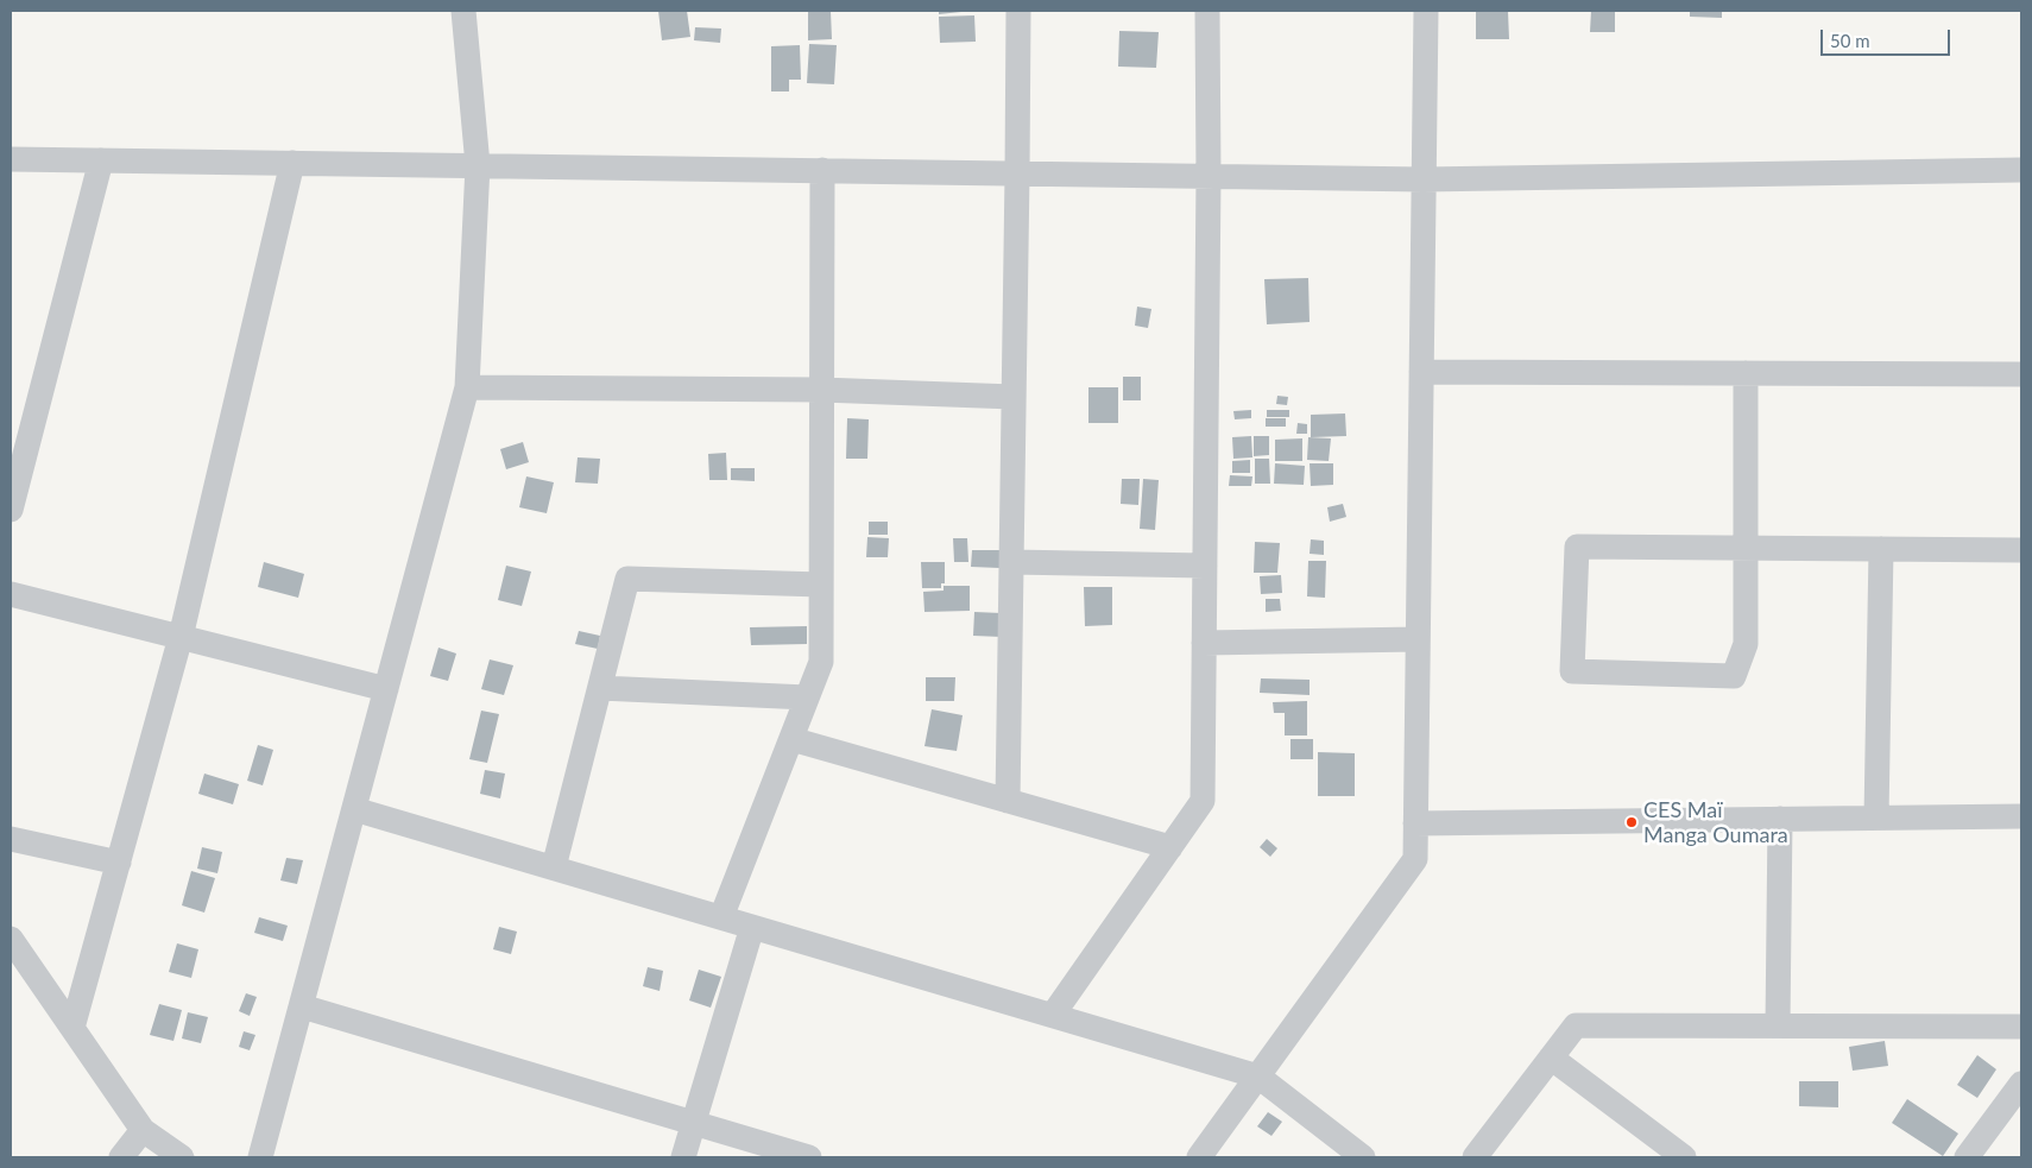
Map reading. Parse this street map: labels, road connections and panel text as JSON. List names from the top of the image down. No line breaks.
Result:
{"places":["CES Maï Manga Oumara"],"scale_bar":"50 m"}
